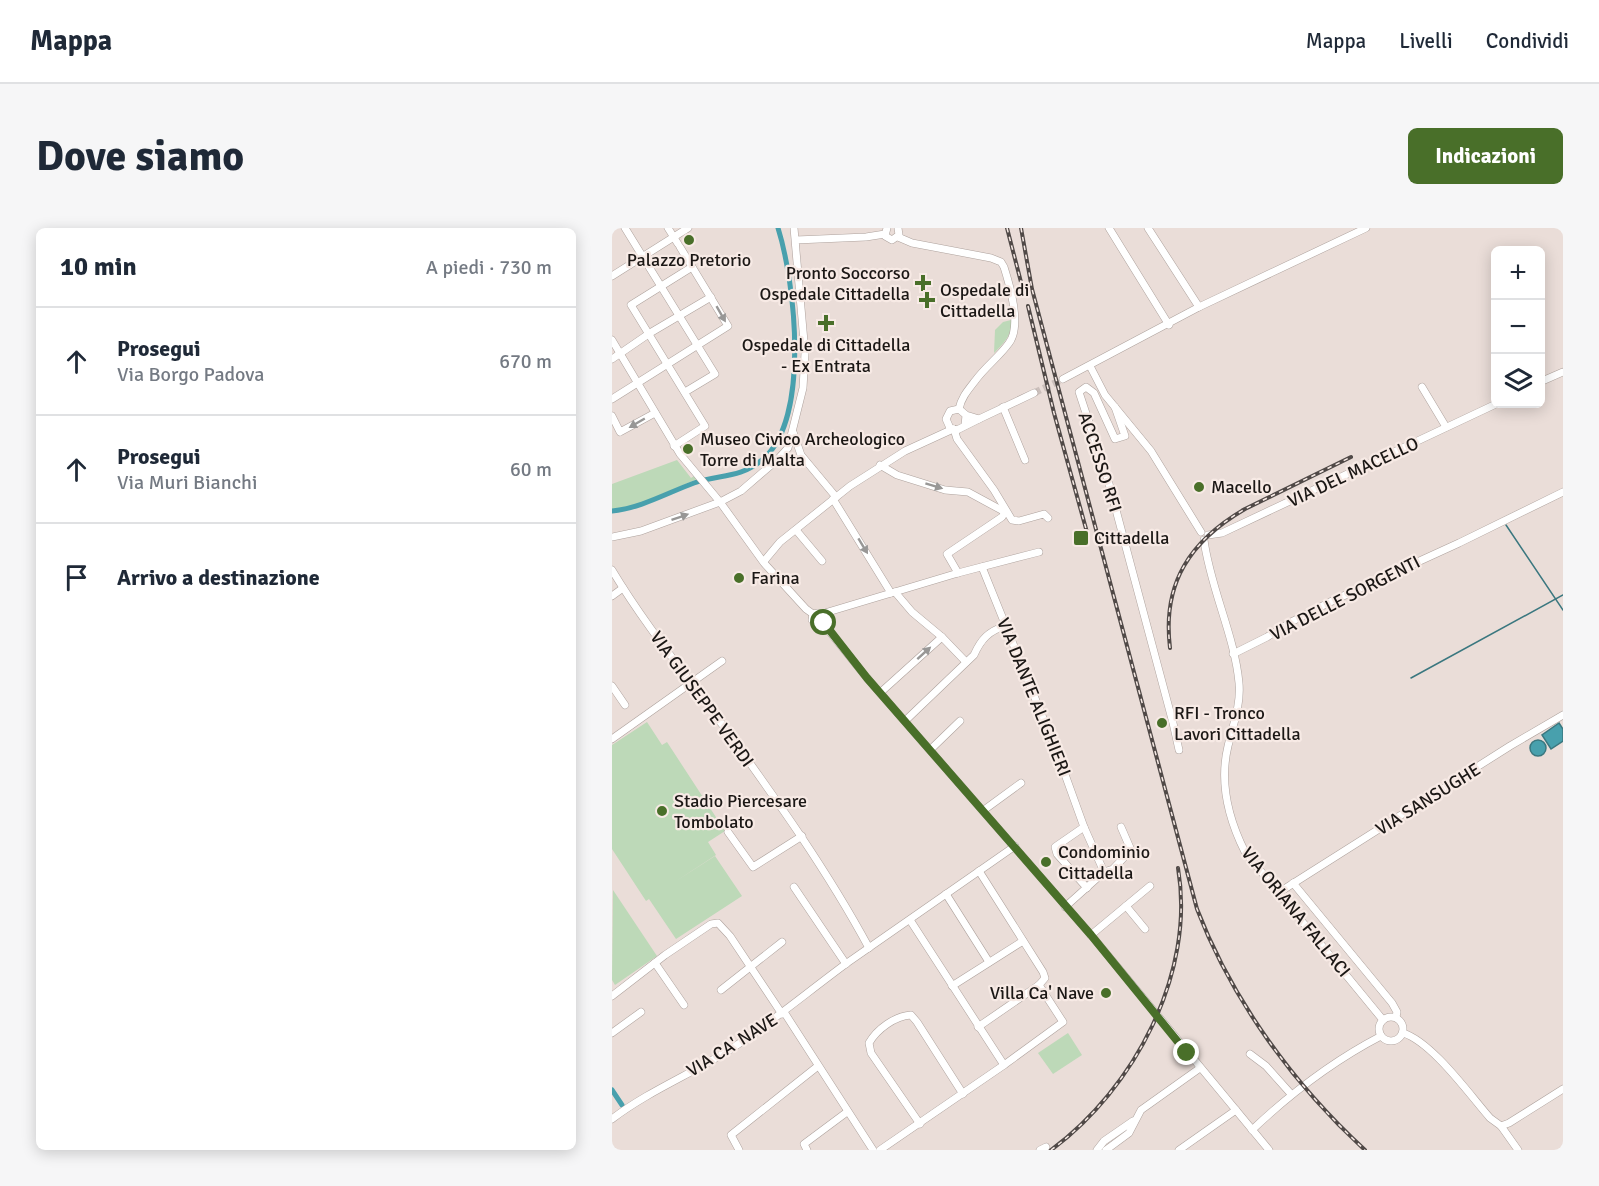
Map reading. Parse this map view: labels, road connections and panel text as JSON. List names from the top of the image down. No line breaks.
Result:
{"streets":{"street":["ACCESSO RFI","VIA DEL MACELLO","VIA DELLE SORGENTI","VIA DANTE ALIGHIERI","VIA GIUSEPPE VERDI","VIA SANSUGHE","VIA ORIANA FALLACI","VIA CA' NAVE"]},"crossings":[["VIA DELLE SORGENTI","VIA ORIANA FALLACI"],["VIA GIUSEPPE VERDI","VIA CA' NAVE"],["VIA SANSUGHE","VIA ORIANA FALLACI"]],"places":{"other":["Palazzo Pretorio","Museo Civico Archeologico Torre di Malta","Macello","Farina","RFI - Tronco Lavori Cittadella","Stadio Piercesare Tombolato","Condominio Cittadella","Villa Ca' Nave"],"health":["Pronto Soccorso Ospedale Cittadella","Ospedale di Cittadella","Ospedale di Cittadella - Ex Entrata"],"transit":["Cittadella"]},"page":{"header":"Mappa","nav":["Mappa","Livelli","Condividi"],"buttons":"Indicazioni","title":"Dove siamo","heading":["10 min","A piedi · 730 m"],"map_buttons":["+","−"],"list":[["Prosegui","Via Borgo Padova","670 m"],["Prosegui","Via Muri Bianchi","60 m"],"Arrivo a destinazione"]}}
